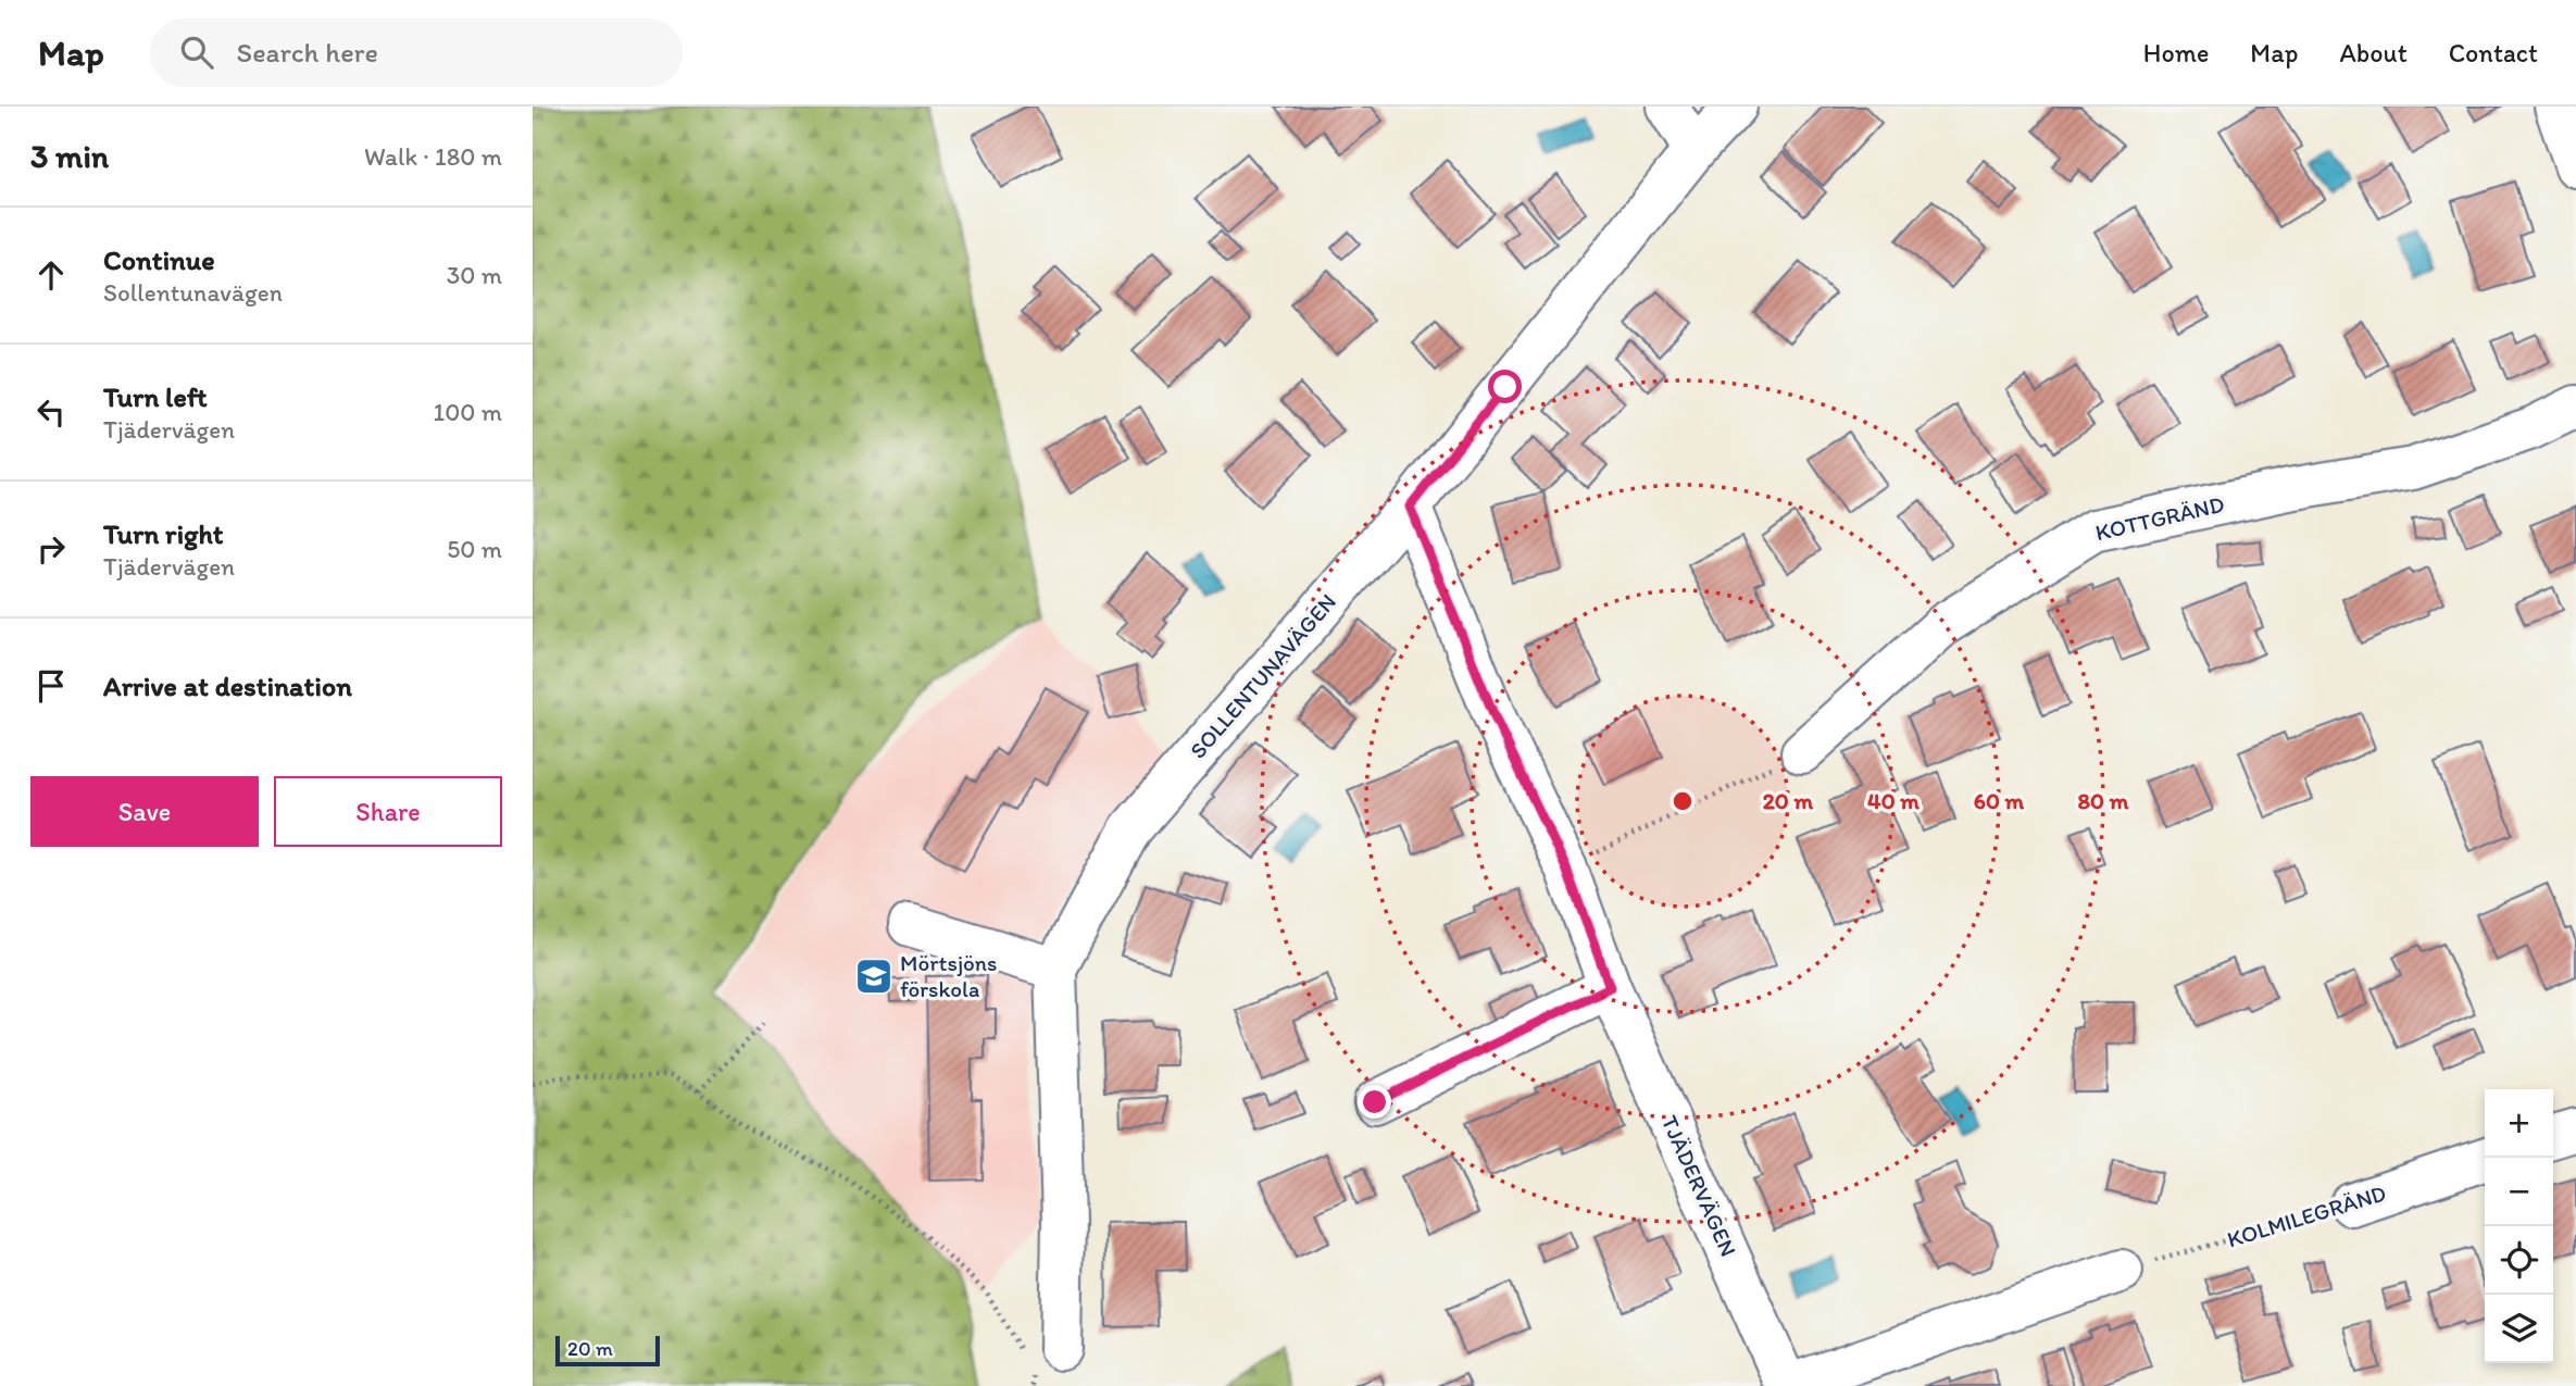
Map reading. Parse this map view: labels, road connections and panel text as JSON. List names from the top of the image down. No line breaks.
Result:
{"streets":{"street":["KOTTGRÄND","SOLLENTUNAVÄGEN","TJÄDERVÄGEN","KOLMILEGRÄND"]},"crossings":[["SOLLENTUNAVÄGEN","TJÄDERVÄGEN"],["TJÄDERVÄGEN","KOLMILEGRÄND"]],"places":{"school or university":["Mörtsjöns förskola"]},"scale_bar":"20 m","page":{"header":"Map","search":"Search here","nav":["Home","Map","About","Contact"],"heading":["3 min","Walk · 180 m"],"list":[["Continue","Sollentunavägen","30 m"],["Turn left","Tjädervägen","100 m"],["Turn right","Tjädervägen","50 m"],"Arrive at destination"],"buttons":["Save","Share"],"map_buttons":["+","−"],"scale":"20 m"},"rings":["20 m","40 m","60 m","80 m"]}
